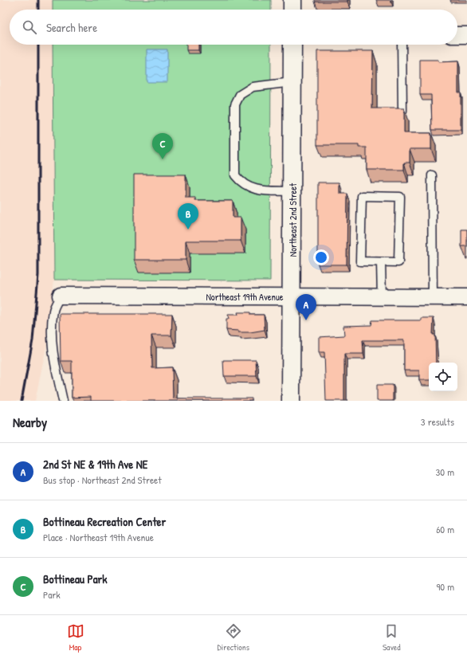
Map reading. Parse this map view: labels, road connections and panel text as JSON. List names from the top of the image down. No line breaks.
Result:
{"streets":{"street":["Northeast 2nd Street","Northeast 19th Avenue"]},"crossings":[["Northeast 2nd Street","Northeast 19th Avenue"]],"page":{"search":"Search here","pins":["C","B","A"],"heading":["Nearby","3 results"],"list":[{"mark":"A","name":"2nd St NE & 19th Ave NE","note":"Bus stop · Northeast 2nd Street","value":"30 m"},{"mark":"B","name":"Bottineau Recreation Center","note":"Place · Northeast 19th Avenue","value":"60 m"},{"mark":"C","name":"Bottineau Park","note":"Park","value":"90 m"}],"nav":["Map","Directions","Saved"]}}
